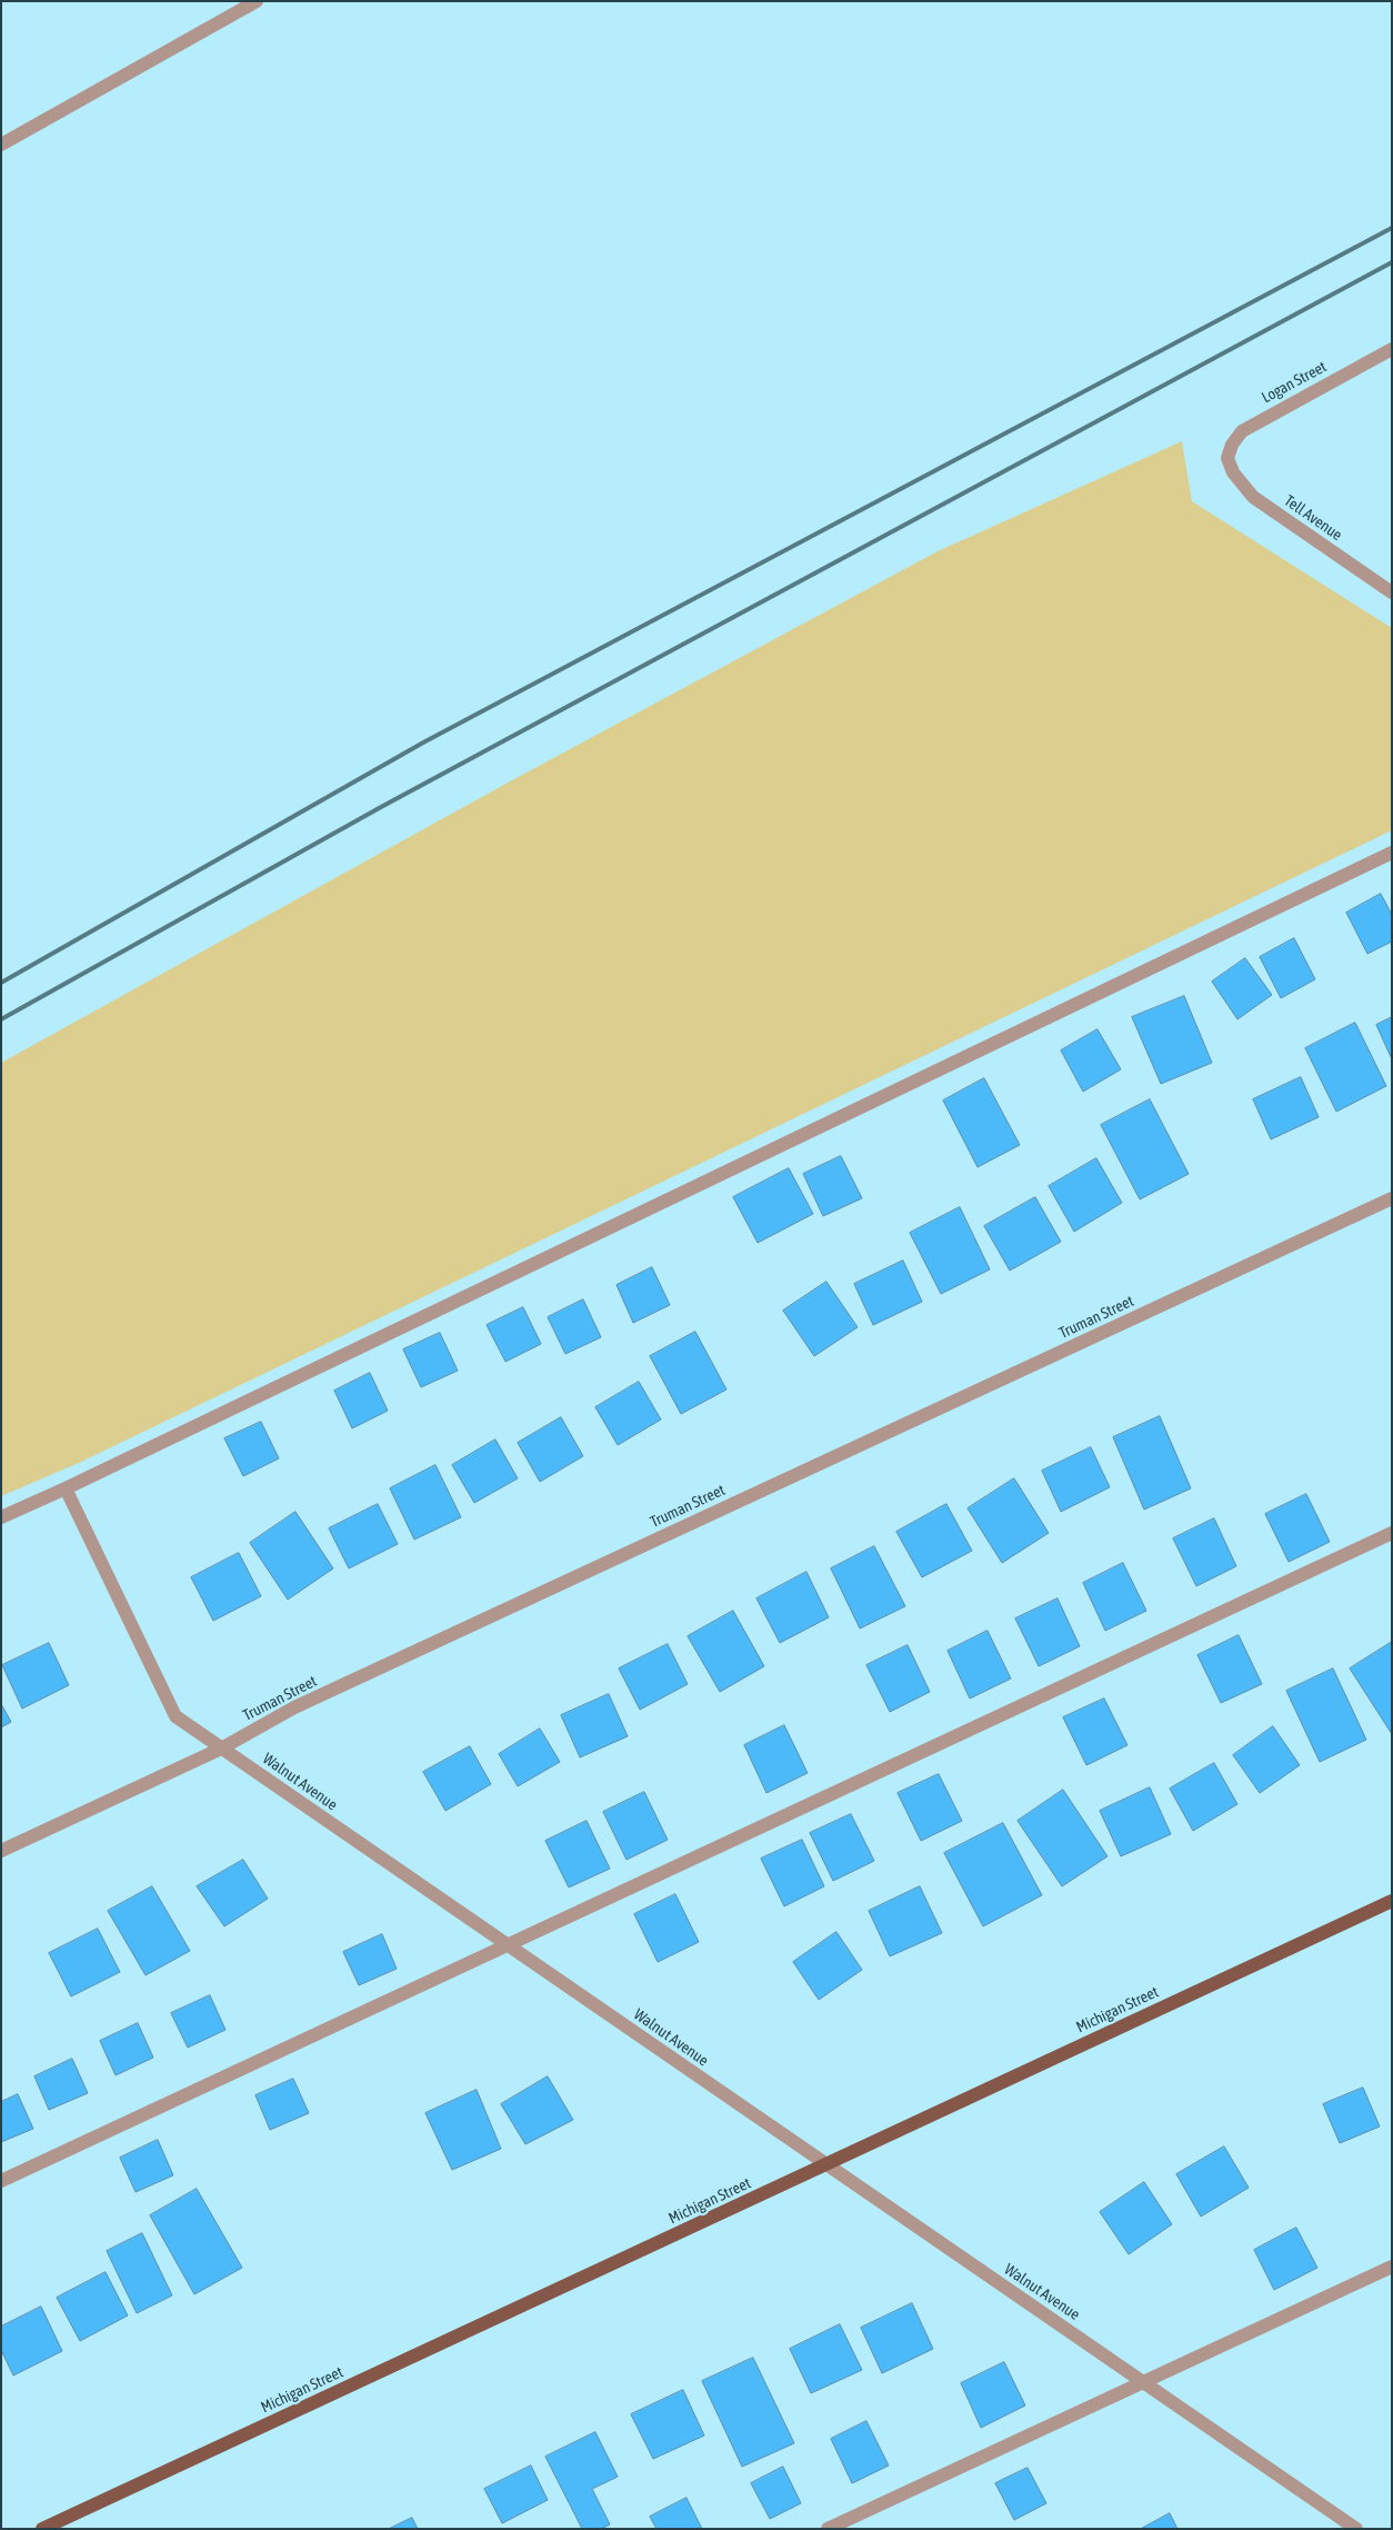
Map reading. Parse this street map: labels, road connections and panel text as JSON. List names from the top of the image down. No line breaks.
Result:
{"streets":{"main road":["Michigan Street"],"street":["Logan Street","Tell Avenue","Truman Street","Walnut Avenue"]},"crossings":[["Logan Street","Tell Avenue"],["Truman Street","Walnut Avenue"],["Walnut Avenue","Michigan Street"]]}
